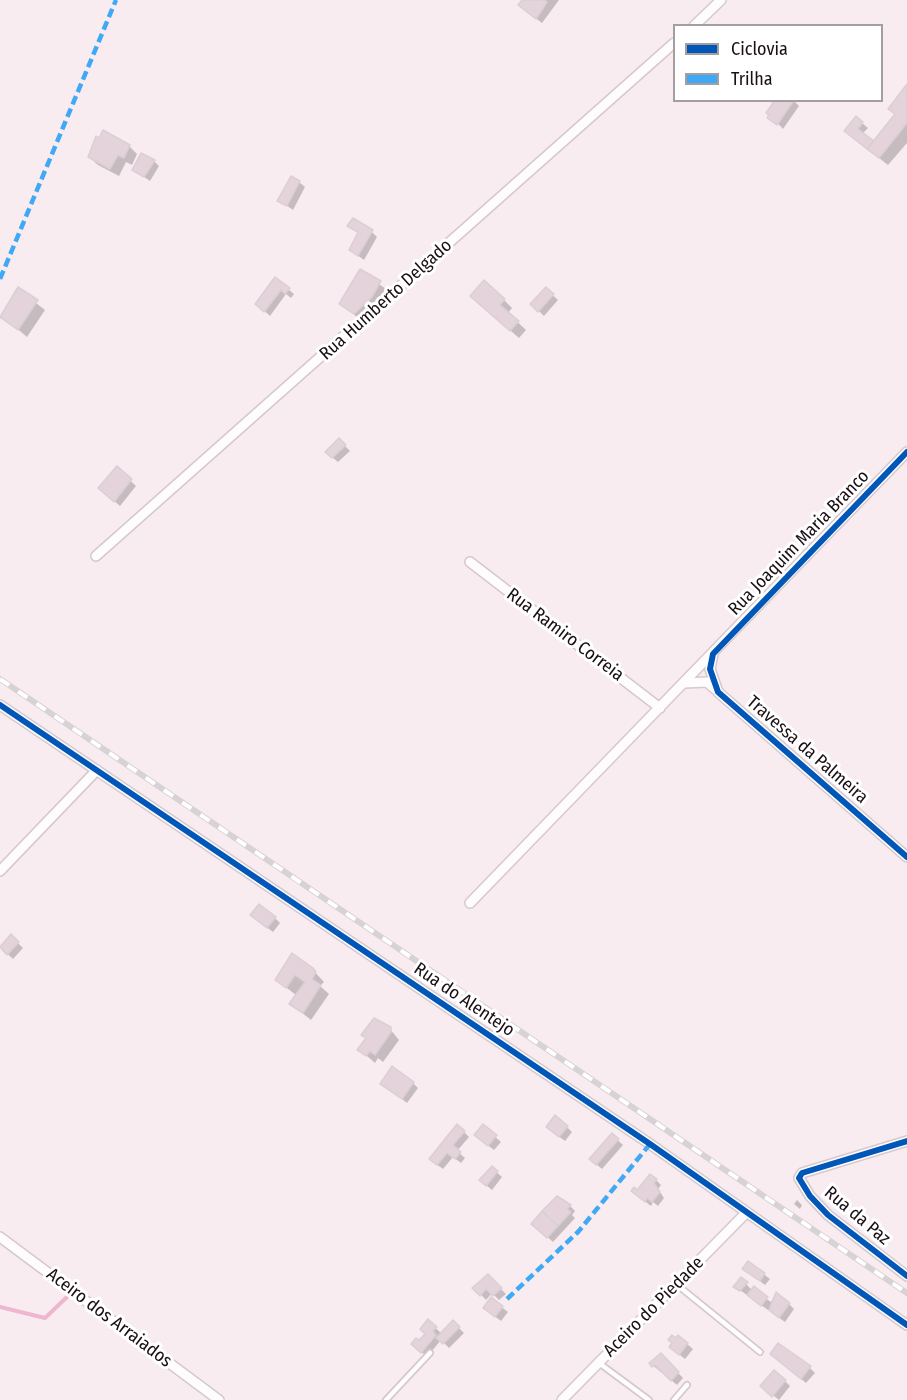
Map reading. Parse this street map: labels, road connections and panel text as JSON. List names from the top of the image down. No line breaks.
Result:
{"streets":{"street":["Rua Humberto Delgado","Rua Joaquim Maria Branco","Rua Ramiro Correia","Travessa da Palmeira","Rua do Alentejo","Rua da Paz","Aceiro do Piedade","Aceiro dos Arraiados"]},"crossings":[["Rua Joaquim Maria Branco","Rua Ramiro Correia"],["Rua Joaquim Maria Branco","Travessa da Palmeira"],["Rua do Alentejo","Aceiro do Piedade"]],"legend":["Ciclovia","Trilha"]}
